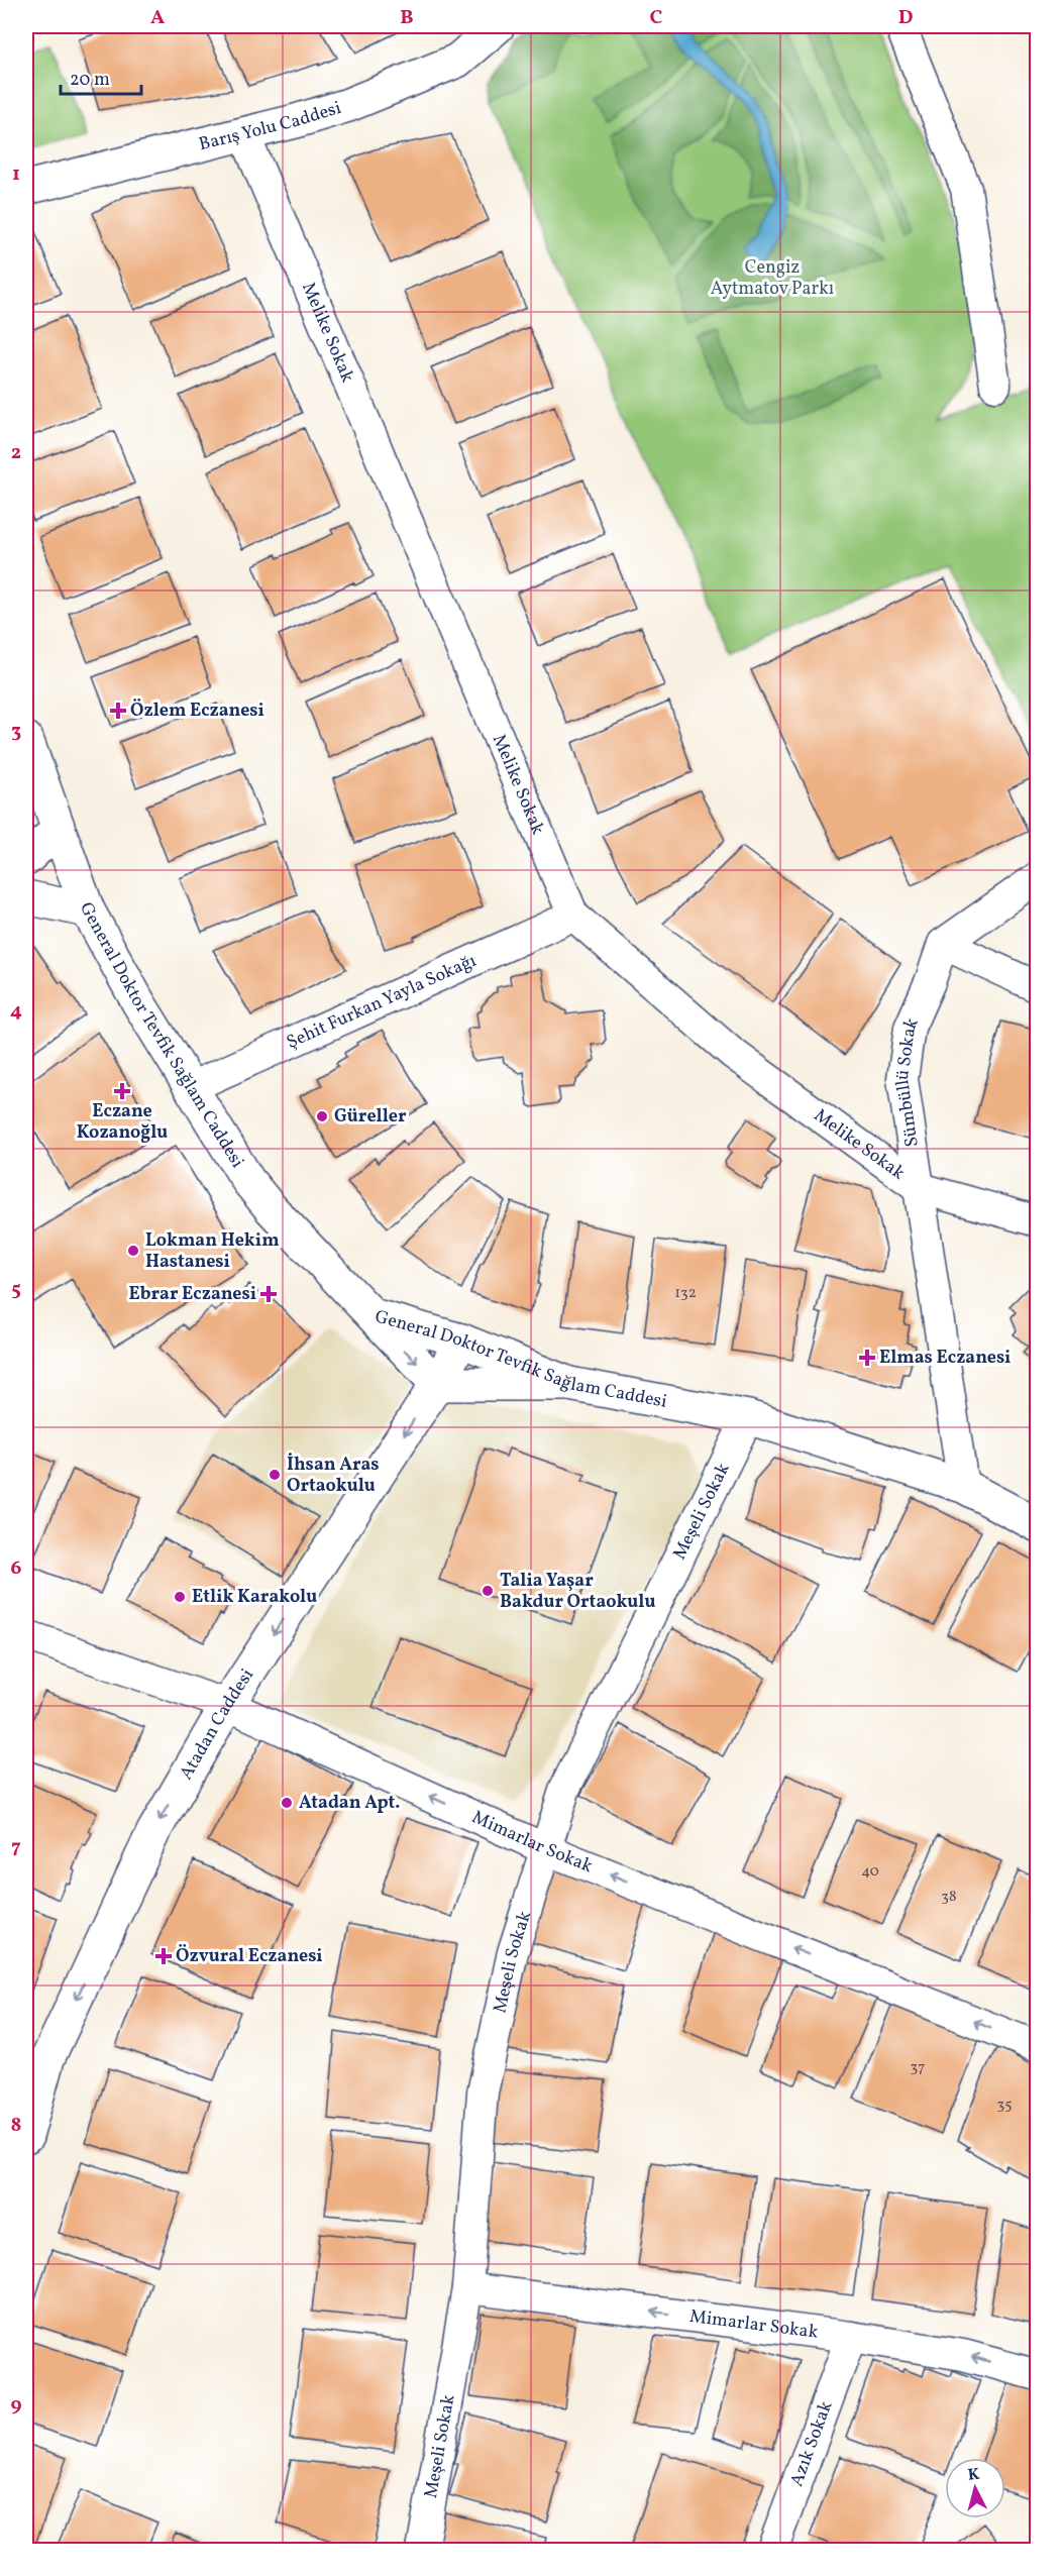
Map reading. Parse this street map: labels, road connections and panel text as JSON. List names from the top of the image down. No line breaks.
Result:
{"streets":{"main road":["Barış Yolu Caddesi","General Doktor Tevfik Sağlam Caddesi","Atadan Caddesi"],"street":["Melike Sokak","Şehit Furkan Yayla Sokağı","Sümbüllü Sokak","Meşeli Sokak","Mimarlar Sokak","Azık Sokak"]},"crossings":[["Barış Yolu Caddesi","Melike Sokak"],["Melike Sokak","Şehit Furkan Yayla Sokağı"],["Melike Sokak","Sümbüllü Sokak"],["Şehit Furkan Yayla Sokağı","General Doktor Tevfik Sağlam Caddesi"],["General Doktor Tevfik Sağlam Caddesi","Sümbüllü Sokak"],["General Doktor Tevfik Sağlam Caddesi","Meşeli Sokak"],["General Doktor Tevfik Sağlam Caddesi","Atadan Caddesi"],["Meşeli Sokak","Mimarlar Sokak"],["Atadan Caddesi","Mimarlar Sokak"],["Mimarlar Sokak","Azık Sokak"]],"one_way":["Atadan Caddesi","Mimarlar Sokak"],"parks":["Cengiz Aytmatov Parkı"],"places":{"health":["Özlem Eczanesi","Eczane Kozanoğlu","Ebrar Eczanesi","Elmas Eczanesi","Özvural Eczanesi"],"other":["Güreller","Lokman Hekim Hastanesi","İhsan Aras Ortaokulu","Talia Yaşar Bakdur Ortaokulu","Etlik Karakolu","Atadan Apt."]},"house_numbers":["132","40","38","37","35"],"scale_bar":"20 m","north":"top","grid":{"columns":["A","B","C","D"],"rows":["1","2","3","4","5","6","7","8","9"]}}
